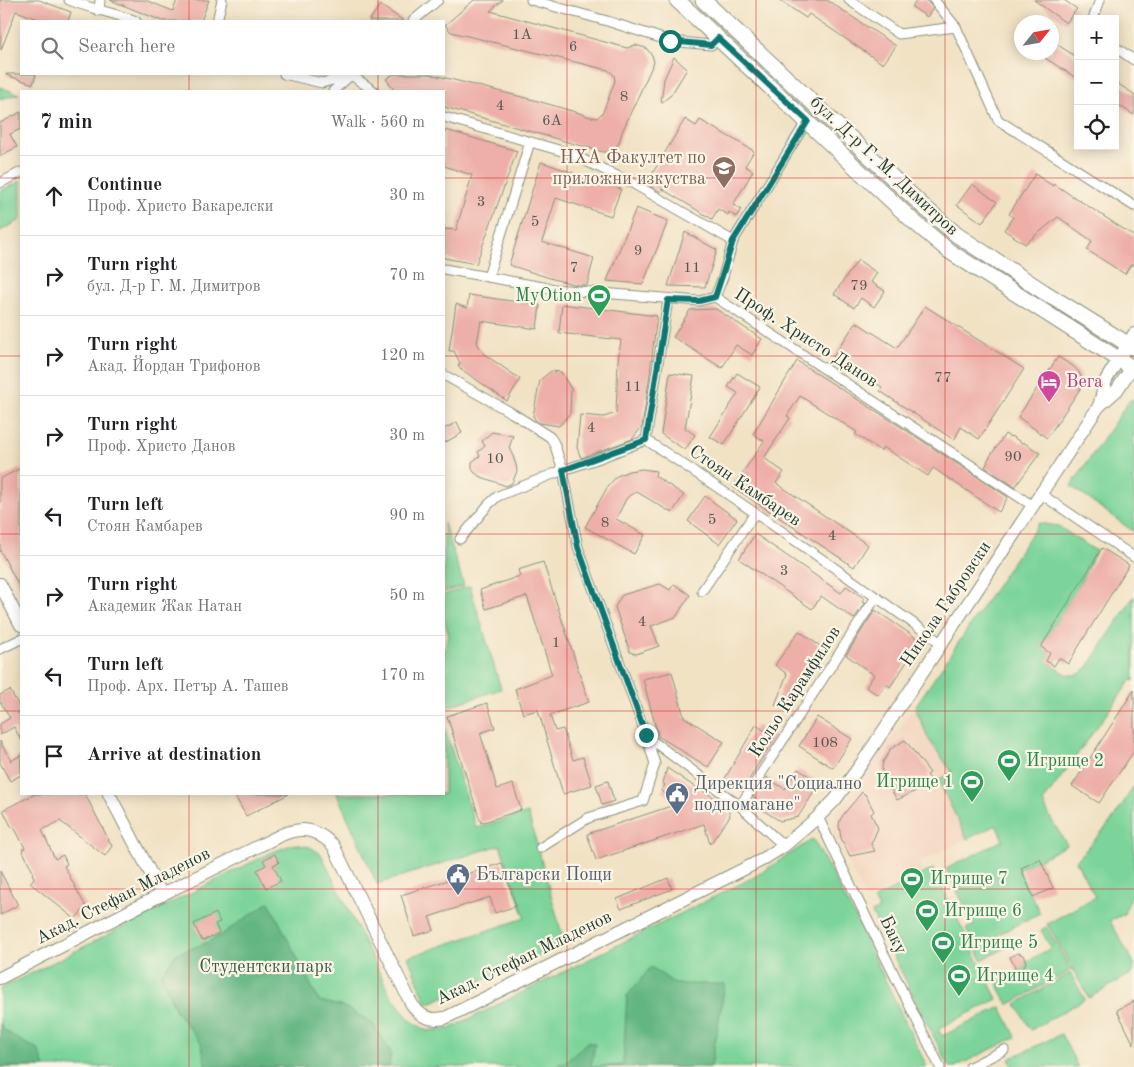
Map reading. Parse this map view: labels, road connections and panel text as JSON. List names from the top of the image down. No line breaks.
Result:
{"streets":{"main road":["бул. Д-р Г. М. Димитров"],"street":["Проф. Христо Данов","Стоян Камбарев","Никола Габровски","Кольо Карамфилов","Акад. Стефан Младенов","Баку"]},"crossings":[["бул. Д-р Г. М. Димитров","Никола Габровски"],["Проф. Христо Данов","Никола Габровски"],["Стоян Камбарев","Никола Габровски"],["Стоян Камбарев","Кольо Карамфилов"],["Никола Габровски","Акад. Стефан Младенов"],["Никола Габровски","Баку"],["Акад. Стефан Младенов","Баку"]],"parks":["Студентски парк"],"places":{"school or university":["НХА Факултет по приложни изкуства"],"sports":["MyOtion","Игрище 2","Игрище 1","Игрище 7","Игрище 6","Игрище 5","Игрище 4"],"hotel":["Вега"],"public building":["Дирекция \"Социално подпомагане\"","Български Пощи"]},"house_numbers":["1А","6","8","4","6А","3","5","9","7","11","79","77","11","4","90","10","5","8","4","3","4","1","108"],"north":"top right","page":{"map_buttons":["+","−"],"search":"Search here","heading":["7 min","Walk · 560 m"],"list":[["Continue","Проф. Христо Вакарелски","30 m"],["Turn right","бул. Д-р Г. М. Димитров","70 m"],["Turn right","Акад. Йордан Трифонов","120 m"],["Turn right","Проф. Христо Данов","30 m"],["Turn left","Стоян Камбарев","90 m"],["Turn right","Академик Жак Натан","50 m"],["Turn left","Проф. Арх. Петър А. Ташев","170 m"],"Arrive at destination"]}}
